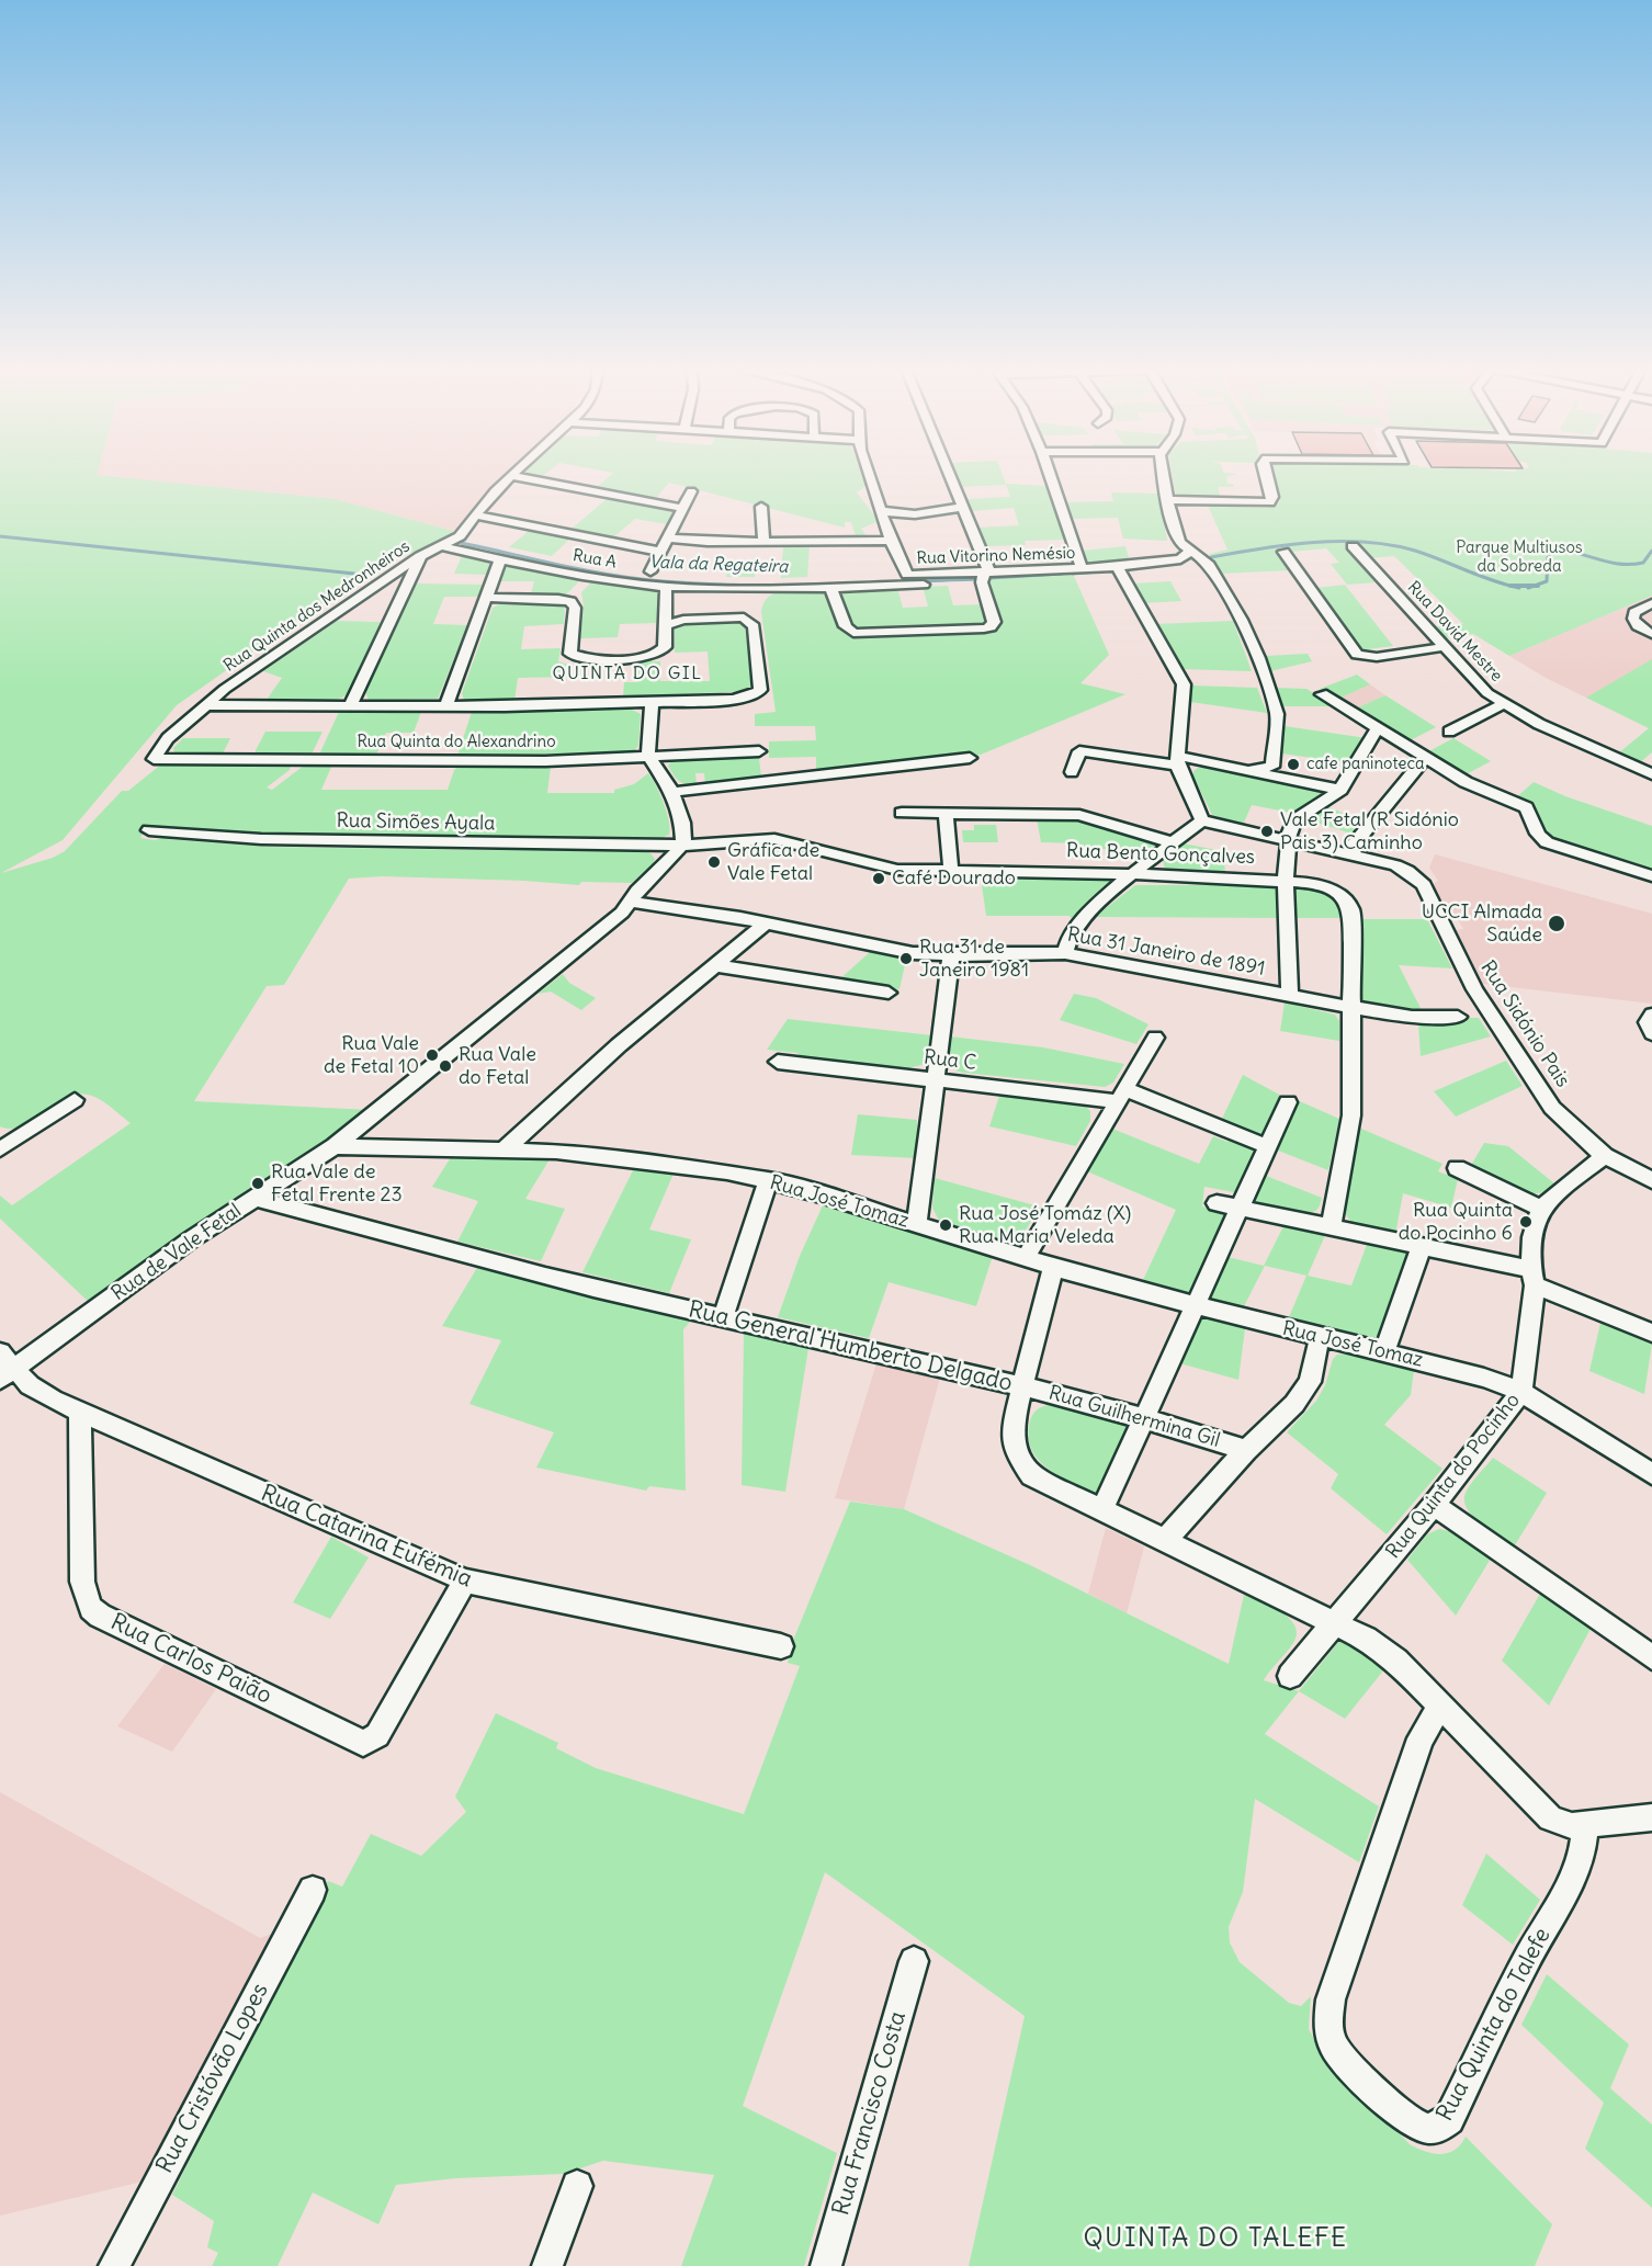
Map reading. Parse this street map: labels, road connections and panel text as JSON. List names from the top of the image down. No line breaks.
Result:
{"streets":{"street":["Rua Vitorino Nemésio","Rua A","Rua Quinta dos Medronheiros","Rua David Mestre","Rua Quinta do Alexandrino","Rua Simões Ayala","Rua Bento Gonçalves","Rua 31 Janeiro de 1891","Rua Sidónio Pais","Rua C","Rua José Tomaz","Rua de Vale Fetal","Rua General Humberto Delgado","Rua Guilhermina Gil","Rua Quinta do Pocinho","Rua Catarina Eufémia","Rua Carlos Paião","Rua Quinta do Talefe","Rua Cristóvão Lopes","Rua Francisco Costa"]},"crossings":[["Rua Vitorino Nemésio","Rua A"],["Rua A","Rua Quinta dos Medronheiros"],["Rua Quinta dos Medronheiros","Rua Quinta do Alexandrino"],["Rua Simões Ayala","Rua Bento Gonçalves"],["Rua Simões Ayala","Rua de Vale Fetal"],["Rua Bento Gonçalves","Rua 31 Janeiro de 1891"],["Rua Bento Gonçalves","Rua de Vale Fetal"],["Rua 31 Janeiro de 1891","Rua de Vale Fetal"],["Rua José Tomaz","Rua de Vale Fetal"],["Rua José Tomaz","Rua Quinta do Pocinho"],["Rua de Vale Fetal","Rua General Humberto Delgado"],["Rua de Vale Fetal","Rua Catarina Eufémia"],["Rua General Humberto Delgado","Rua Guilhermina Gil"],["Rua General Humberto Delgado","Rua Quinta do Pocinho"],["Rua General Humberto Delgado","Rua Quinta do Talefe"],["Rua Catarina Eufémia","Rua Carlos Paião"]],"districts":["QUINTA DO GIL","QUINTA DO TALEFE"],"water":["Vala da Regateira"],"parks":["Parque Multiusos da Sobreda"],"places":["cafe paninoteca","Vale Fetal (R Sidónio Pais 3) Caminho","Gráfica de Vale Fetal","Café Dourado","UCCI Almada Saúde","Rua 31 de Janeiro 1981","Rua Vale de Fetal 10","Rua Vale do Fetal","Rua Vale de Fetal Frente 23","Rua Quinta do Pocinho 6","Rua José Tomáz (X) Rua Maria Veleda"]}
